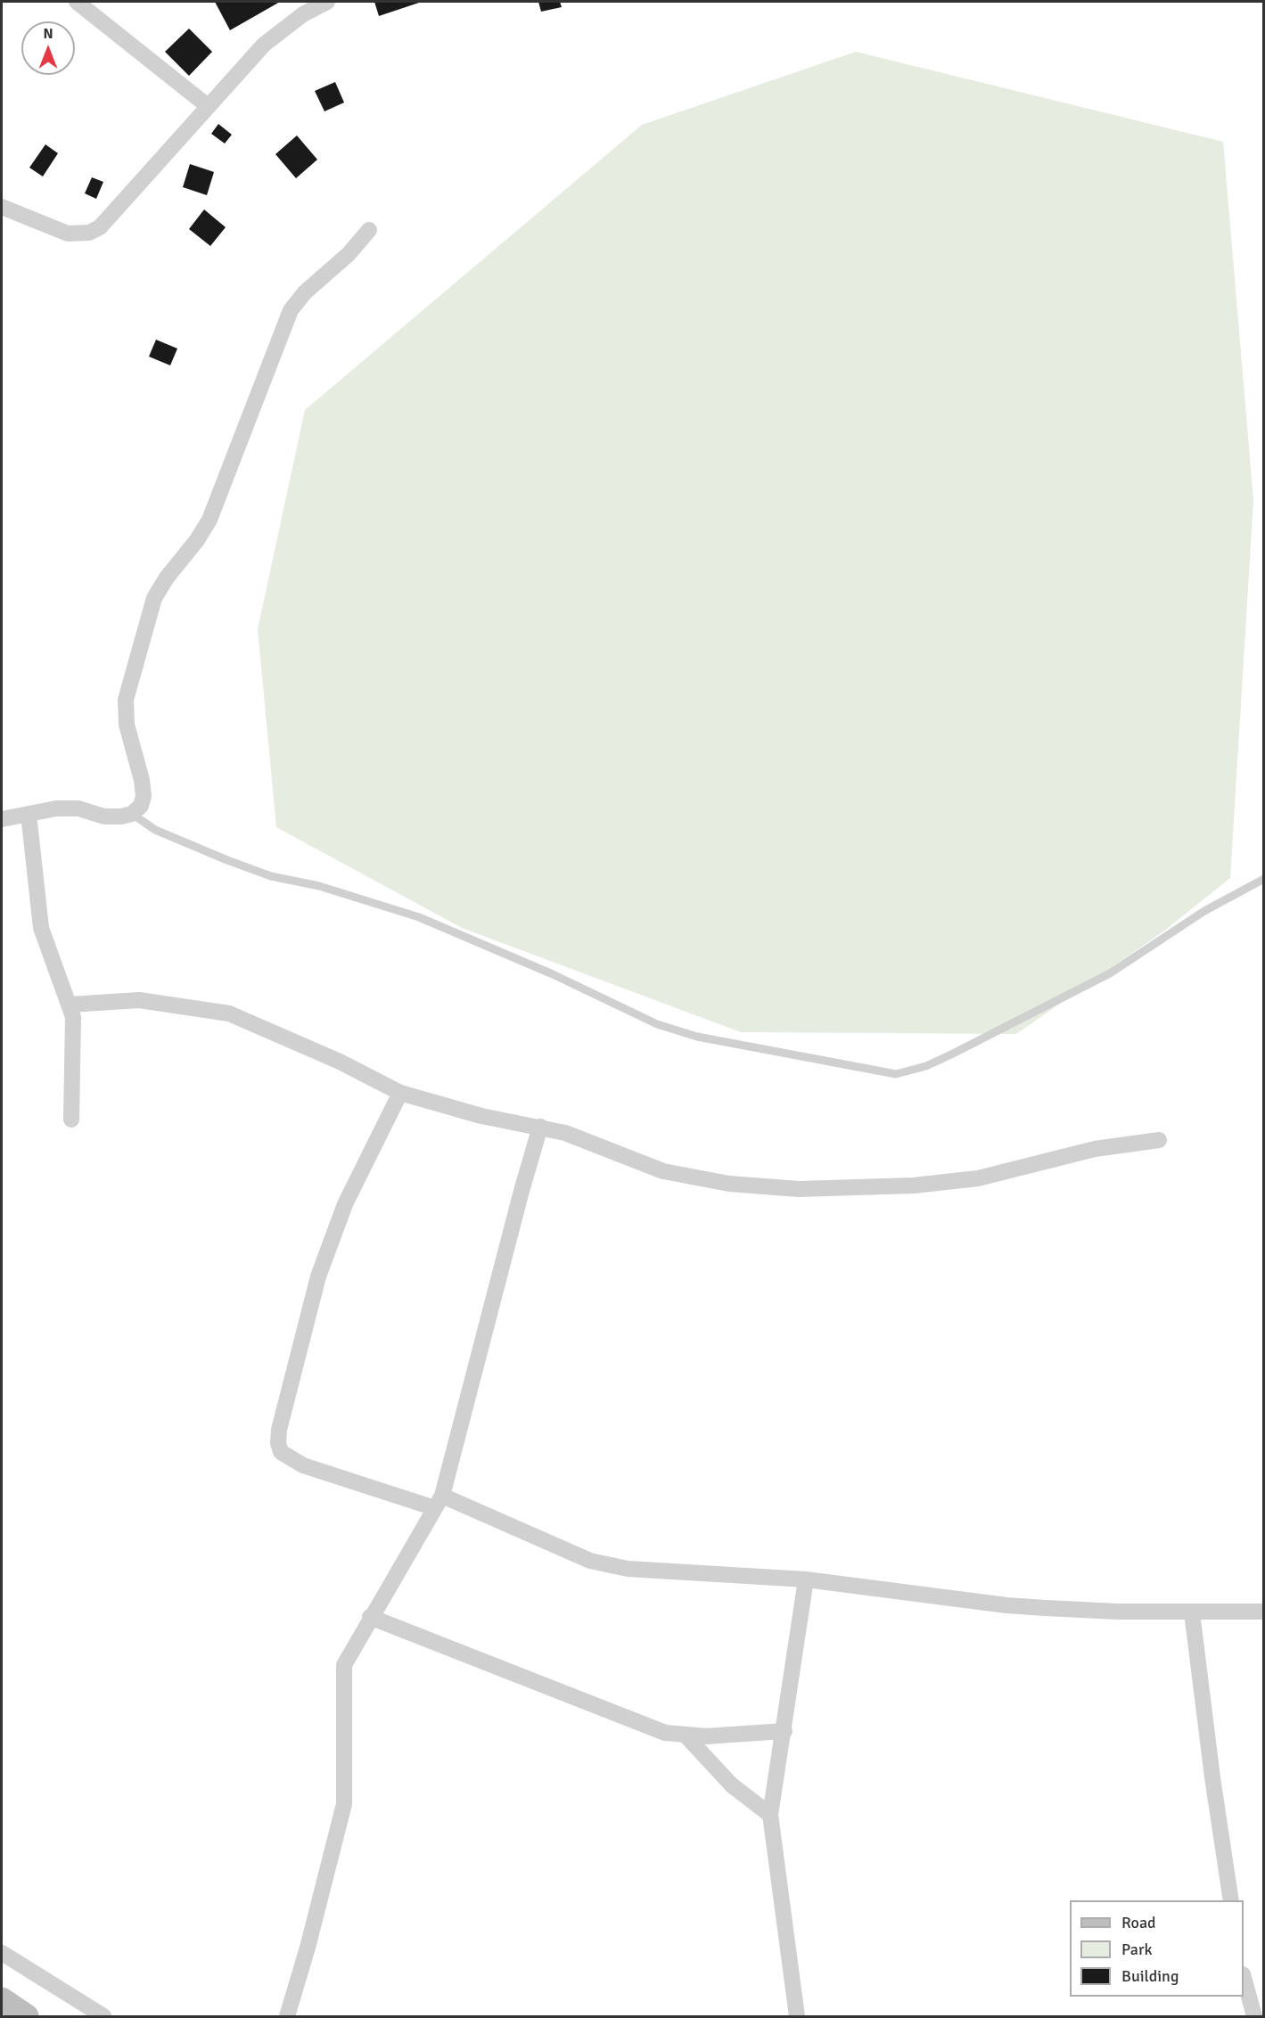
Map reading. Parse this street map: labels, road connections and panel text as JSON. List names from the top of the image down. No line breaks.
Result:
{"legend":["Road","Park","Building"],"north":"top"}
